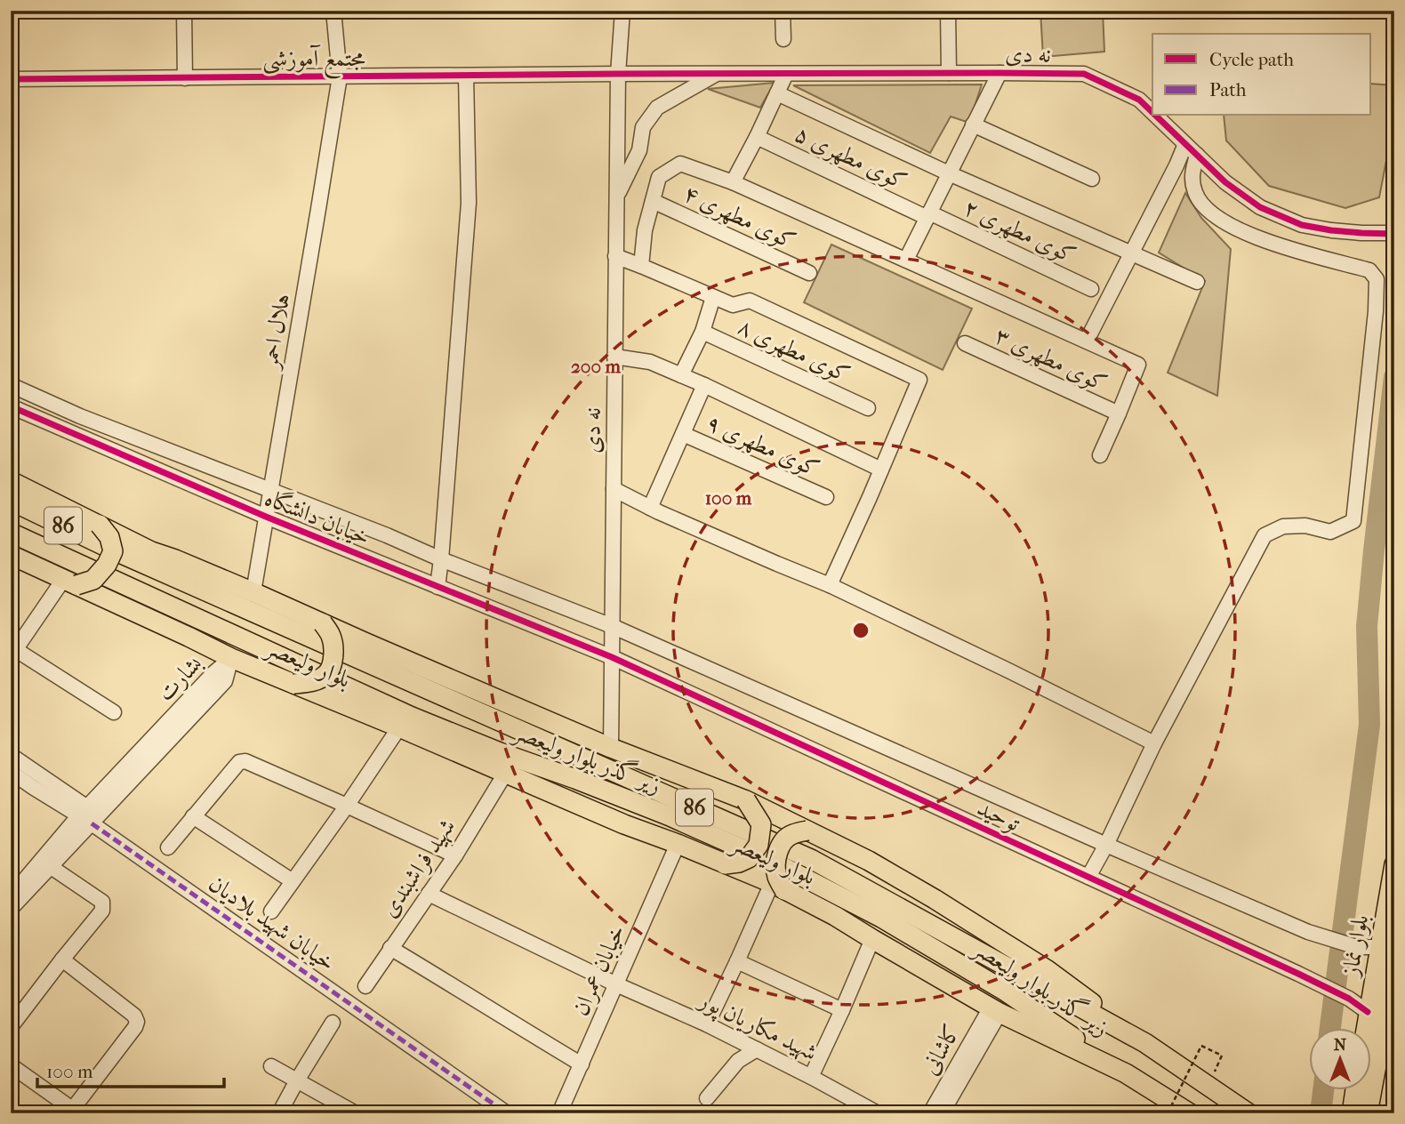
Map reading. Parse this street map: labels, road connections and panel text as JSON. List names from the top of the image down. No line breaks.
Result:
{"streets":{"main road":["86","بلوار ولیعصر","زیر گذر بلوار ولیعصر","بلوار نماز"],"street":["نه دی","مجتمع آموزشی","کوی مطهری ۵","کوی مطهری ۴","کوی مطهری ۲","هلال احمر","کوی مطهری ۸","کوی مطهری ۳","کوی مطهری ۹","خیابان دانشگاه","بشارت","توحید","شهید فراشبندی","خیابان شهید بلادیان","خیابان عمران","شهید مکاریان پور","کاشانی"]},"crossings":[["نه دی","مجتمع آموزشی"],["نه دی","خیابان دانشگاه"],["نه دی","بلوار ولیعصر"],["نه دی","توحید"],["مجتمع آموزشی","هلال احمر"],["کوی مطهری ۵","کوی مطهری ۲"],["هلال احمر","خیابان دانشگاه"],["هلال احمر","بلوار ولیعصر"],["خیابان دانشگاه","توحید"],["بلوار ولیعصر","بشارت"],["بلوار ولیعصر","زیر گذر بلوار ولیعصر"],["بلوار ولیعصر","شهید فراشبندی"],["بلوار ولیعصر","خیابان عمران"],["بلوار ولیعصر","کاشانی"],["بشارت","خیابان شهید بلادیان"],["توحید","بلوار نماز"],["شهید فراشبندی","شهید مکاریان پور"],["خیابان عمران","شهید مکاریان پور"]],"legend":["Cycle path","Path"],"scale_bar":"100 m","north":"top","rings":["200 m","100 m"]}
